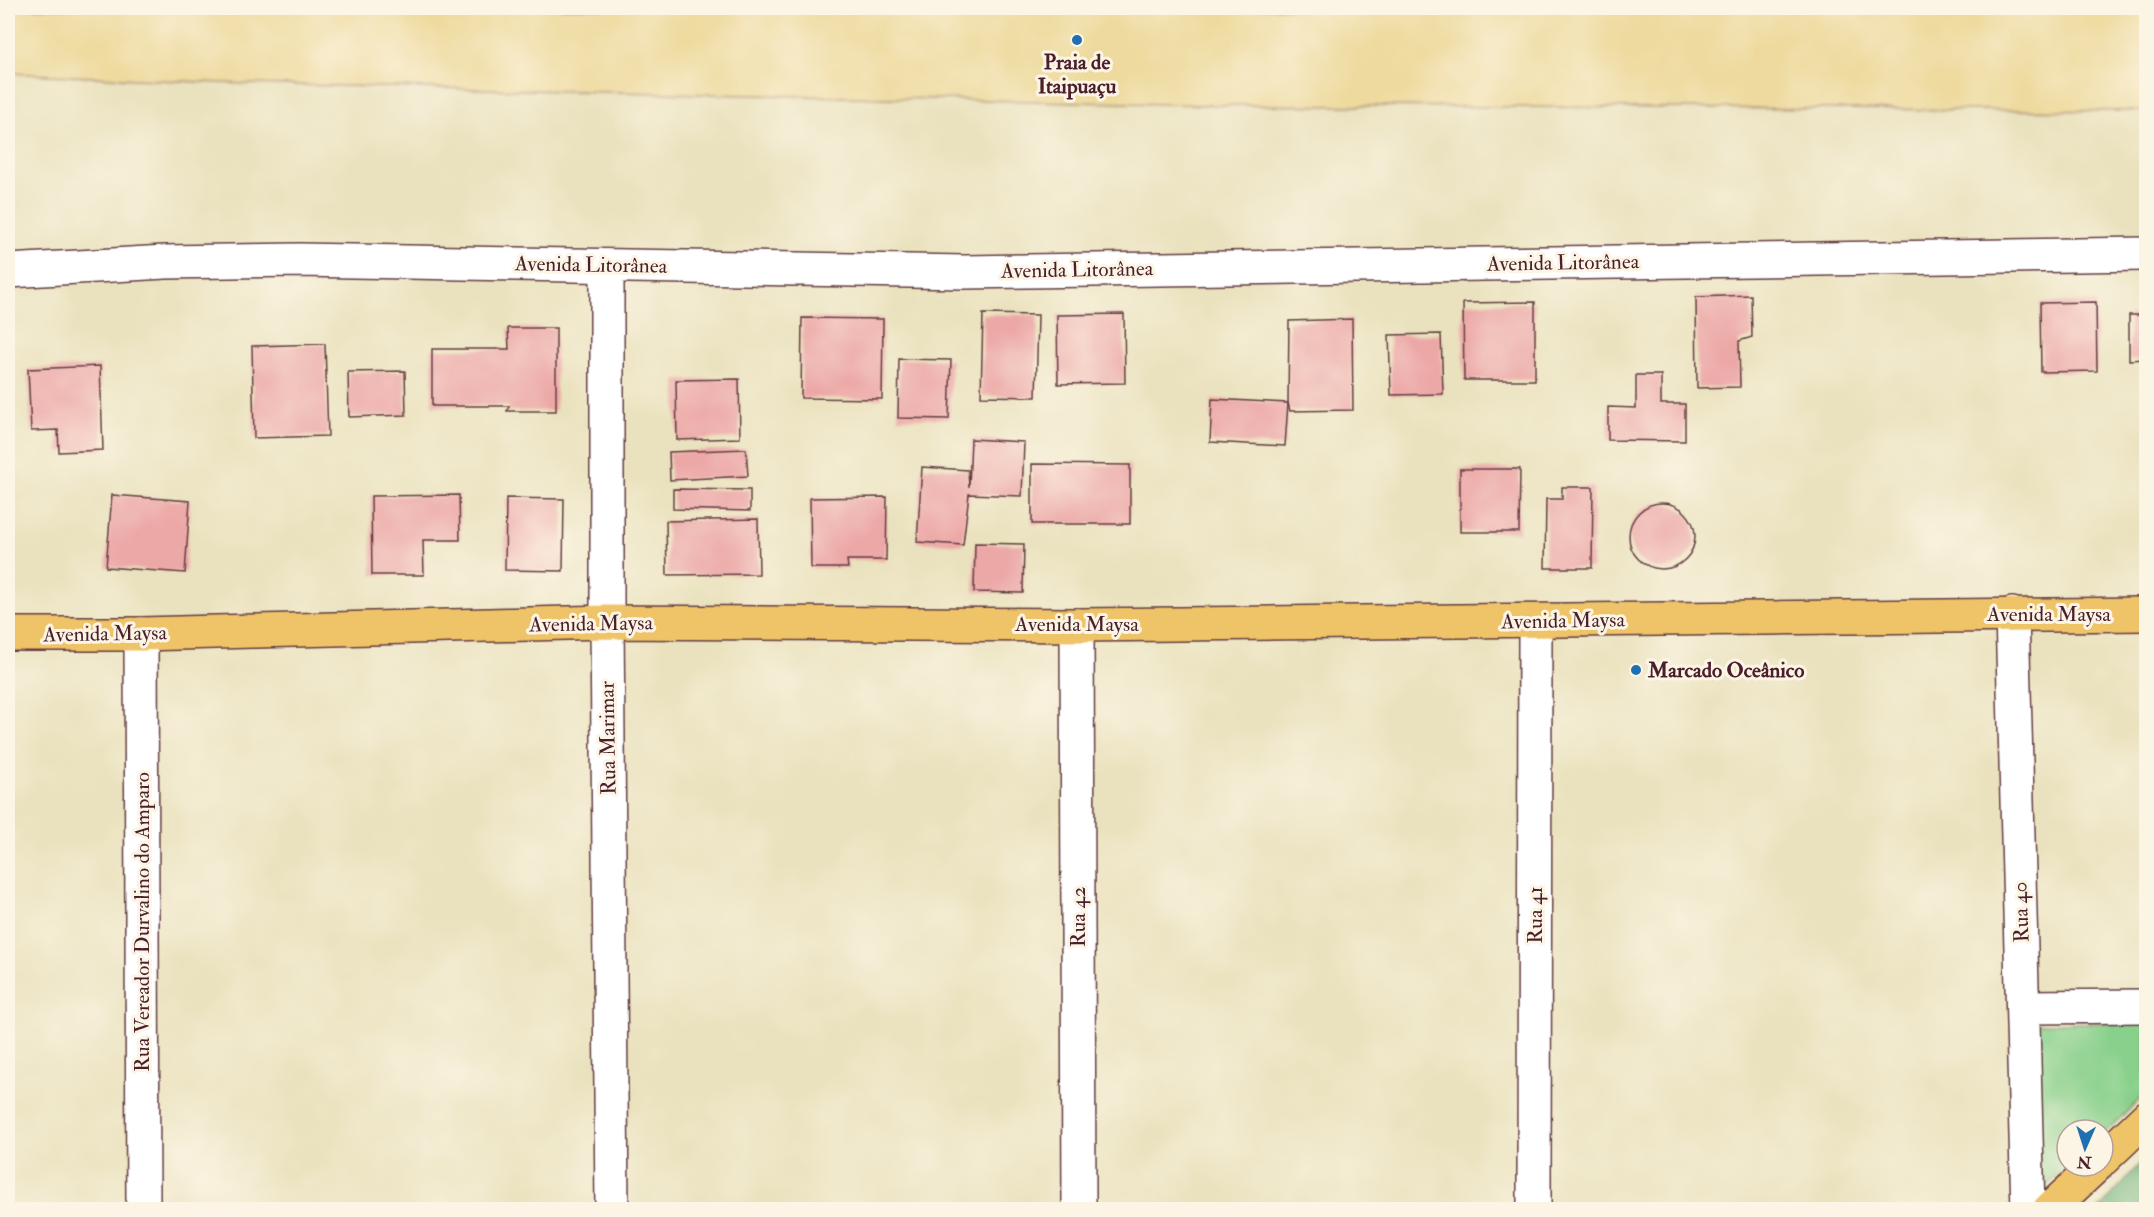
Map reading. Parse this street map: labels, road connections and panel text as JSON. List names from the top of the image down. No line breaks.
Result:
{"streets":{"main road":["Avenida Maysa"],"street":["Avenida Litorânea","Rua Marimar","Rua 40","Rua 41","Rua 42","Rua Vereador Durvalino do Amparo"]},"crossings":[["Avenida Litorânea","Rua Marimar"],["Avenida Maysa","Rua Marimar"],["Avenida Maysa","Rua 40"],["Avenida Maysa","Rua 41"],["Avenida Maysa","Rua 42"],["Avenida Maysa","Rua Vereador Durvalino do Amparo"]],"places":["Praia de Itaipuaçu","Marcado Oceânico"],"north":"bottom"}
